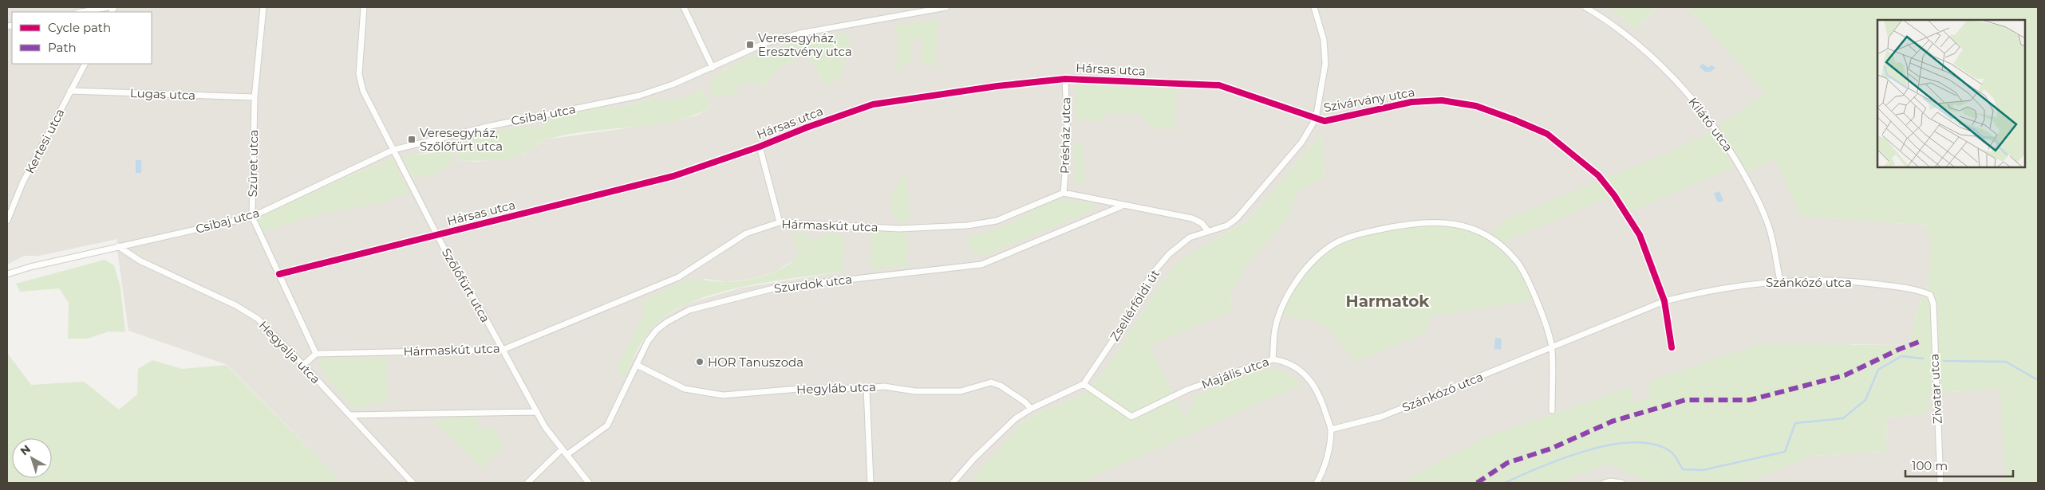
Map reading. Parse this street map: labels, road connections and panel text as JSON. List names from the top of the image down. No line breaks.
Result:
{"streets":{"street":["Hársas utca","Lugas utca","Szivárvány utca","Csibaj utca","Kilátó utca","Présház utca","Kertesi utca","Szüret utca","Hármaskút utca","Szánkózó utca","Szurdok utca","Szőlőfürt utca","Zsellérföldi út","Hegyalja utca","Majális utca","Hegyláb utca","Zivatar utca"]},"crossings":[["Hársas utca","Szivárvány utca"],["Hársas utca","Présház utca"],["Hársas utca","Szüret utca"],["Hársas utca","Szőlőfürt utca"],["Hársas utca","Zsellérföldi út"],["Lugas utca","Kertesi utca"],["Lugas utca","Szüret utca"],["Szivárvány utca","Szánkózó utca"],["Szivárvány utca","Zsellérföldi út"],["Csibaj utca","Szüret utca"],["Csibaj utca","Szőlőfürt utca"],["Csibaj utca","Hegyalja utca"],["Kilátó utca","Szánkózó utca"],["Présház utca","Hármaskút utca"],["Szüret utca","Hármaskút utca"],["Hármaskút utca","Szőlőfürt utca"],["Szánkózó utca","Majális utca"],["Szánkózó utca","Zivatar utca"],["Szurdok utca","Szőlőfürt utca"],["Szurdok utca","Hegyláb utca"],["Zsellérföldi út","Majális utca"]],"districts":["Harmatok"],"places":{"transit":["Veresegyház, Eresztvény utca","Veresegyház, Szőlőfürt utca"],"other":["HOR Tanuszoda"]},"legend":["Cycle path","Path"],"scale_bar":"100 m","north":"top left"}
